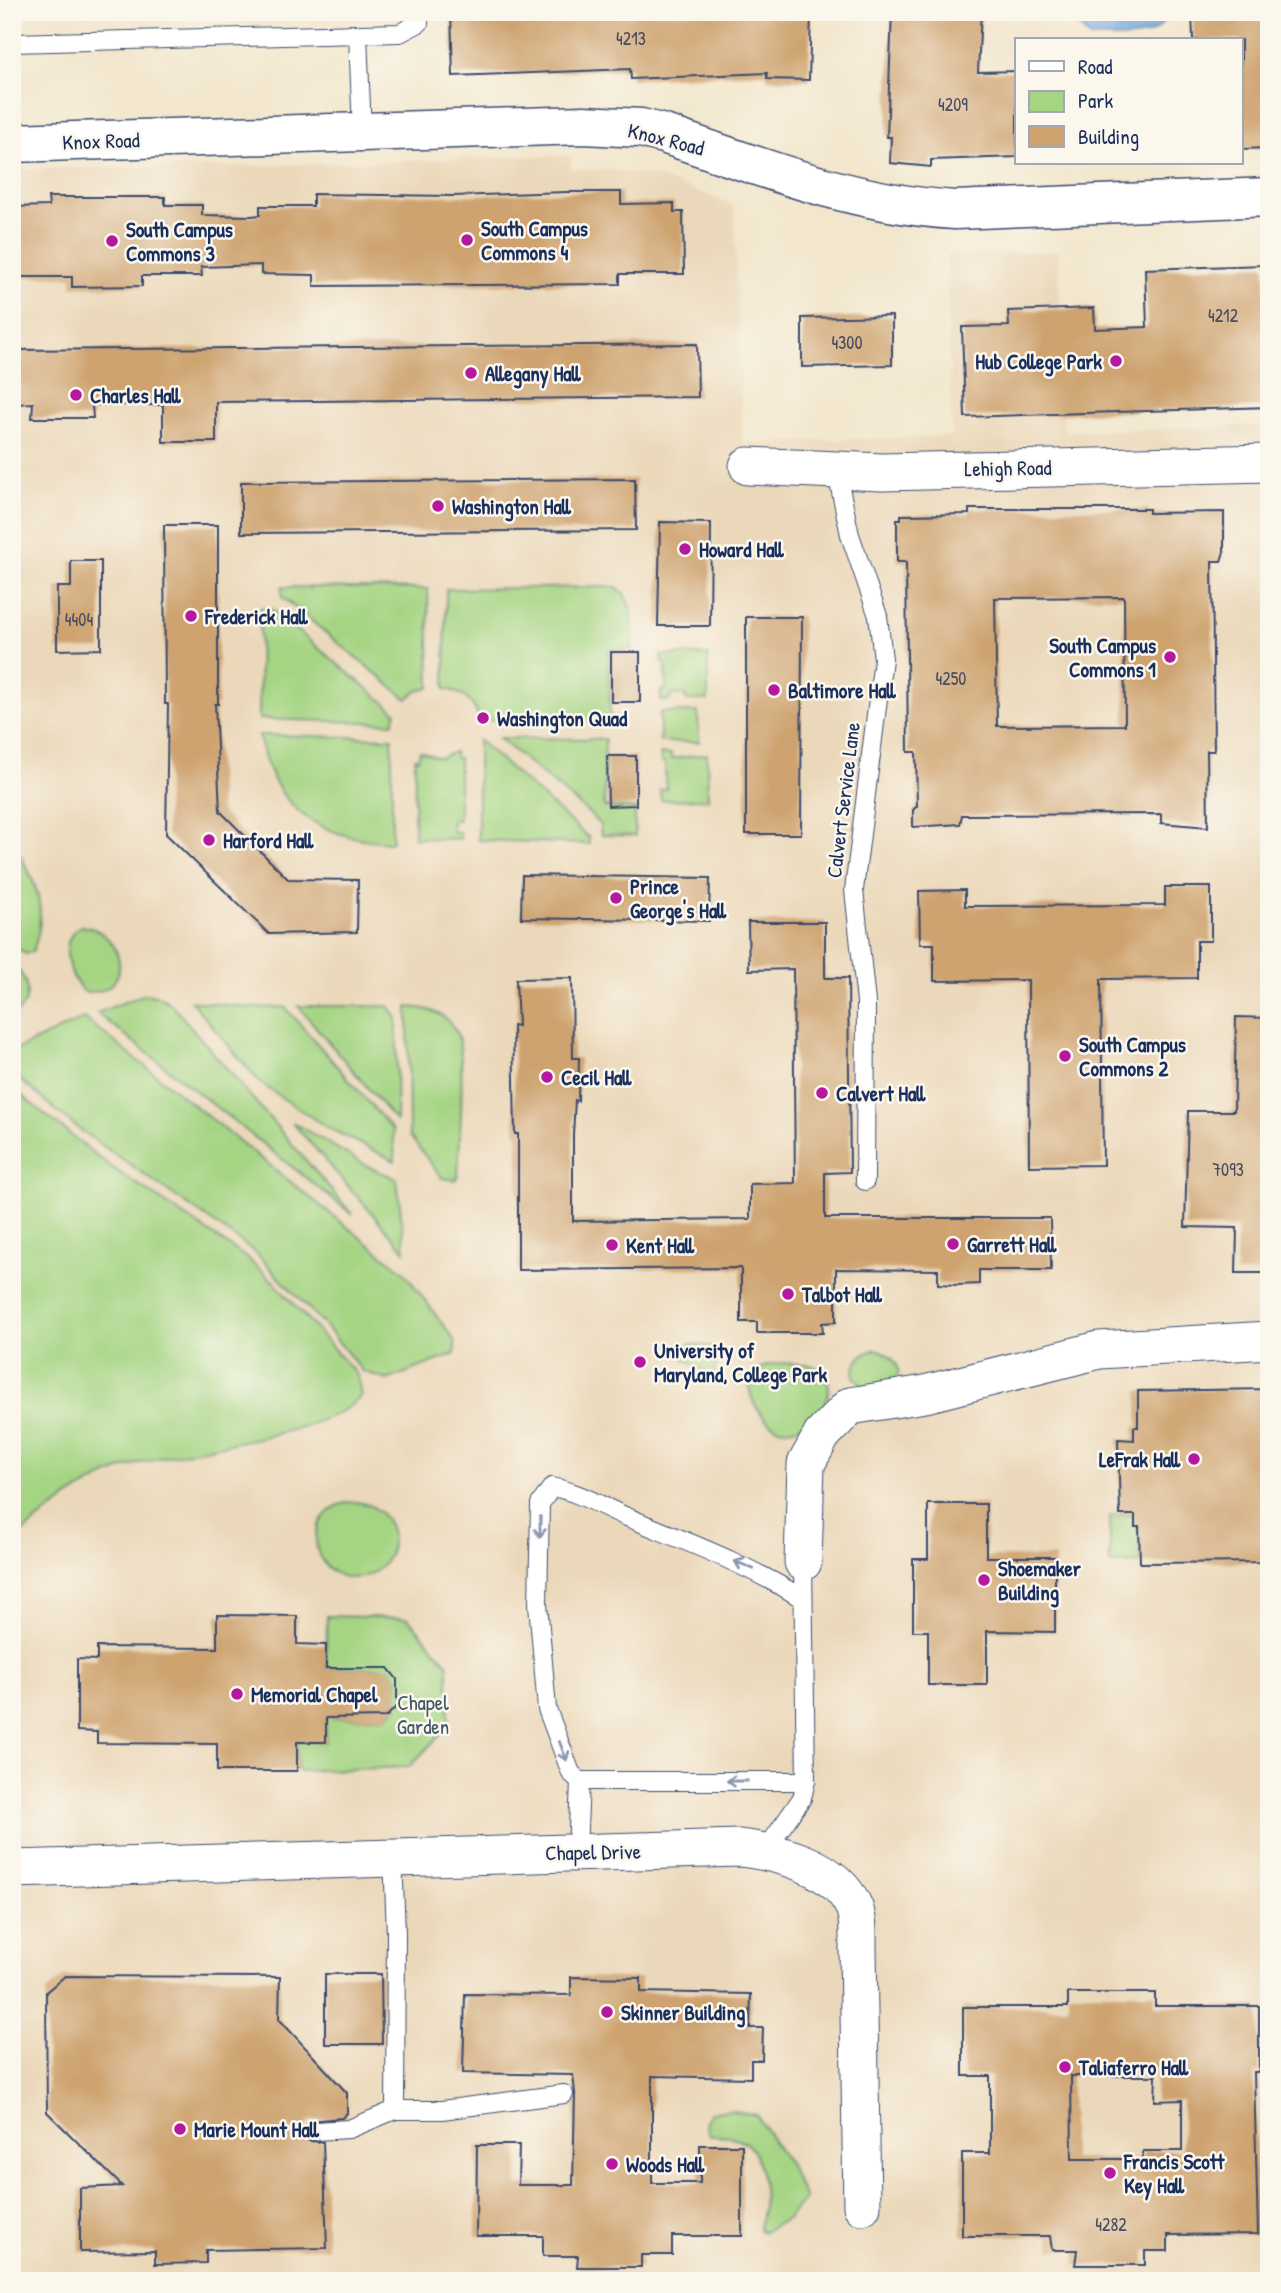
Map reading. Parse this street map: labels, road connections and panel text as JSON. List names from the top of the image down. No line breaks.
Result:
{"streets":{"street":["Knox Road","Lehigh Road","Chapel Drive"],"lane":["Calvert Service Lane"]},"crossings":[["Lehigh Road","Calvert Service Lane"]],"parks":["Chapel Garden"],"places":["South Campus Commons 4","South Campus Commons 3","Hub College Park","Allegany Hall","Charles Hall","Washington Hall","Howard Hall","Frederick Hall","South Campus Commons 1","Baltimore Hall","Washington Quad","Harford Hall","Prince George's Hall","South Campus Commons 2","Cecil Hall","Calvert Hall","Garrett Hall","Kent Hall","Talbot Hall","University of Maryland, College Park","LeFrak Hall","Shoemaker Building","Memorial Chapel","Skinner Building","Taliaferro Hall","Marie Mount Hall","Woods Hall","Francis Scott Key Hall"],"house_numbers":["4213","4209","4212","4300","4404","4250","7093","4282"],"legend":["Road","Park","Building"]}
